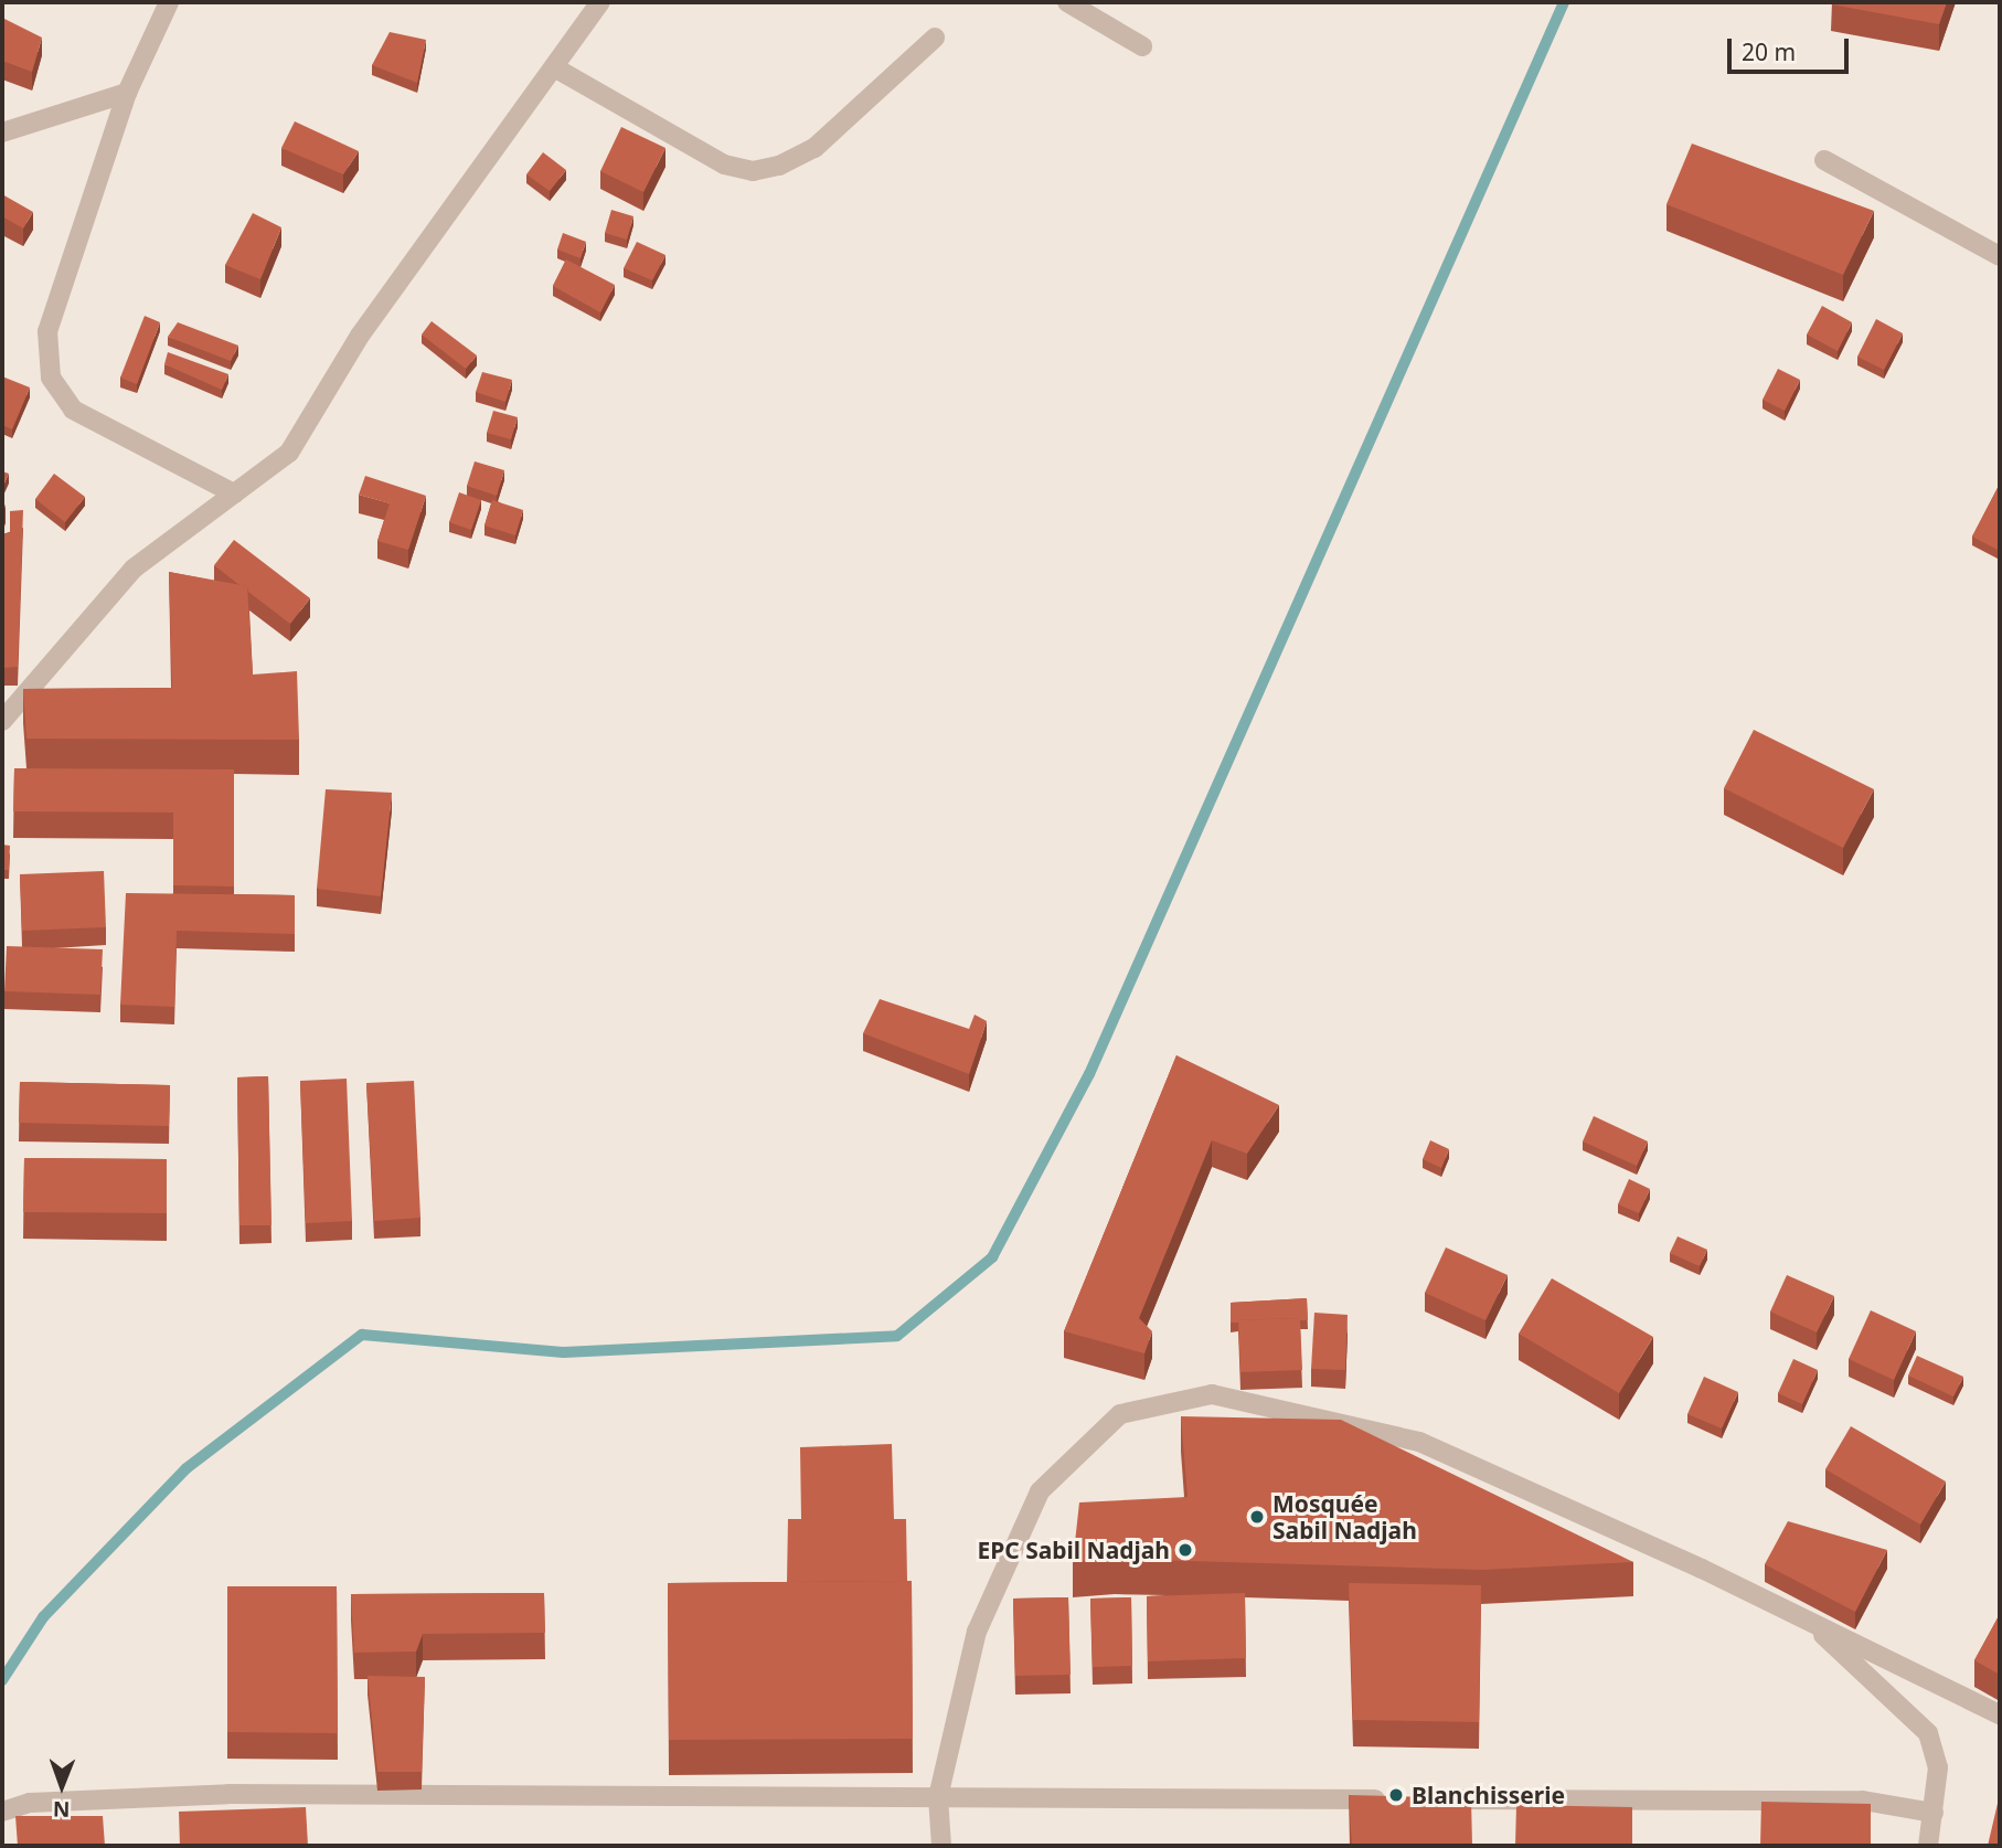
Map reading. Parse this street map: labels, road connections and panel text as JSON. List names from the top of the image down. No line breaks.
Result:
{"places":["Mosquée Sabil Nadjah","EPC Sabil Nadjah","Blanchisserie"],"scale_bar":"20 m","north":"bottom"}
